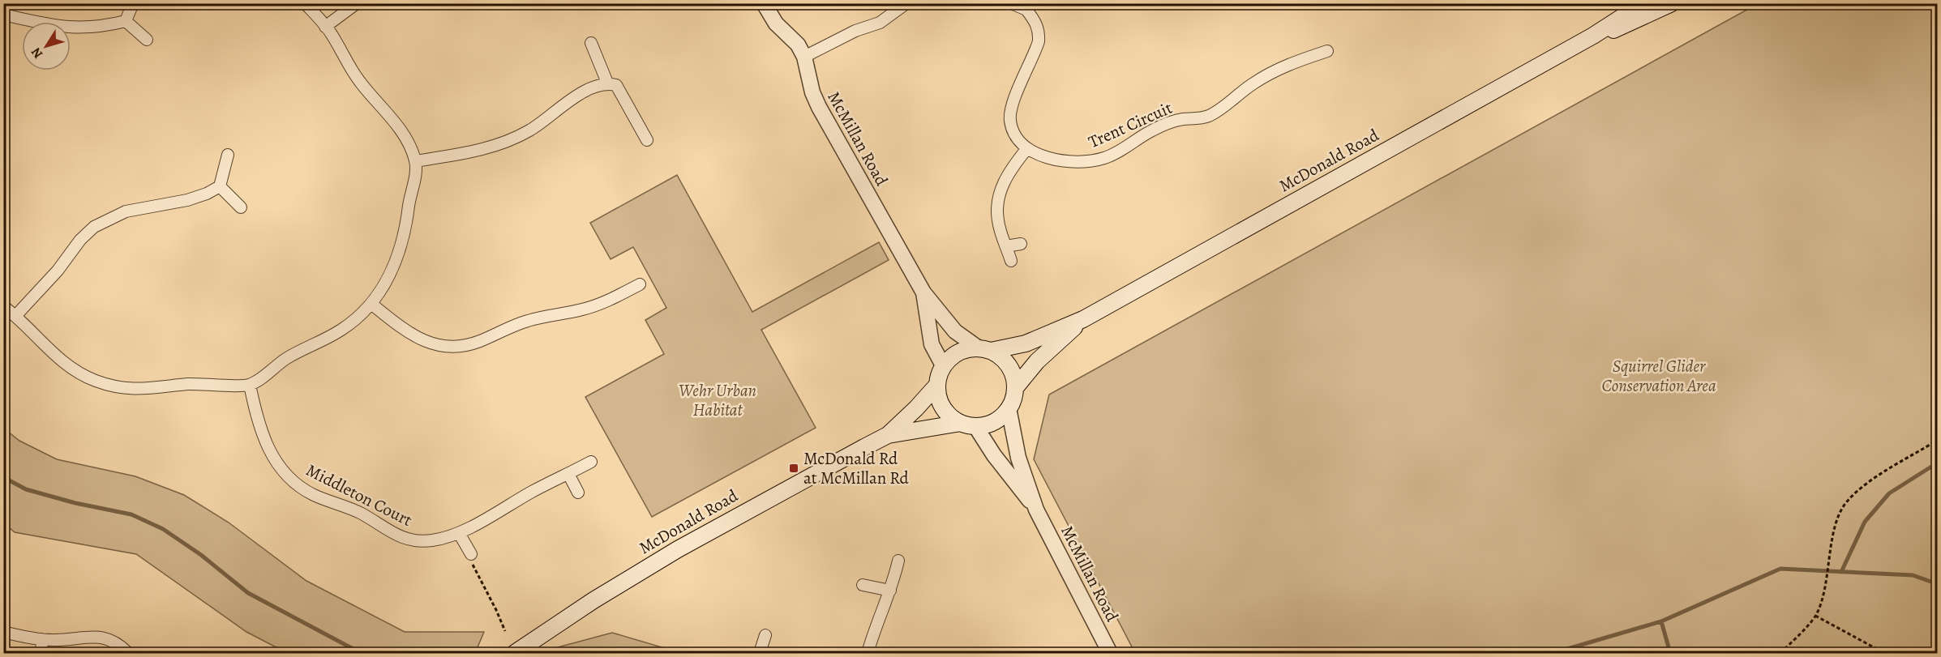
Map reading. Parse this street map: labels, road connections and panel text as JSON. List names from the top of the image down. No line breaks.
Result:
{"streets":{"main road":["McDonald Road"],"street":["Trent Circuit","McMillan Road","Middleton Court"]},"crossings":[["McMillan Road","McDonald Road"]],"parks":["Squirrel Glider Conservation Area","Wehr Urban Habitat"],"places":{"transit":["McDonald Rd at McMillan Rd"]},"north":"bottom left"}
